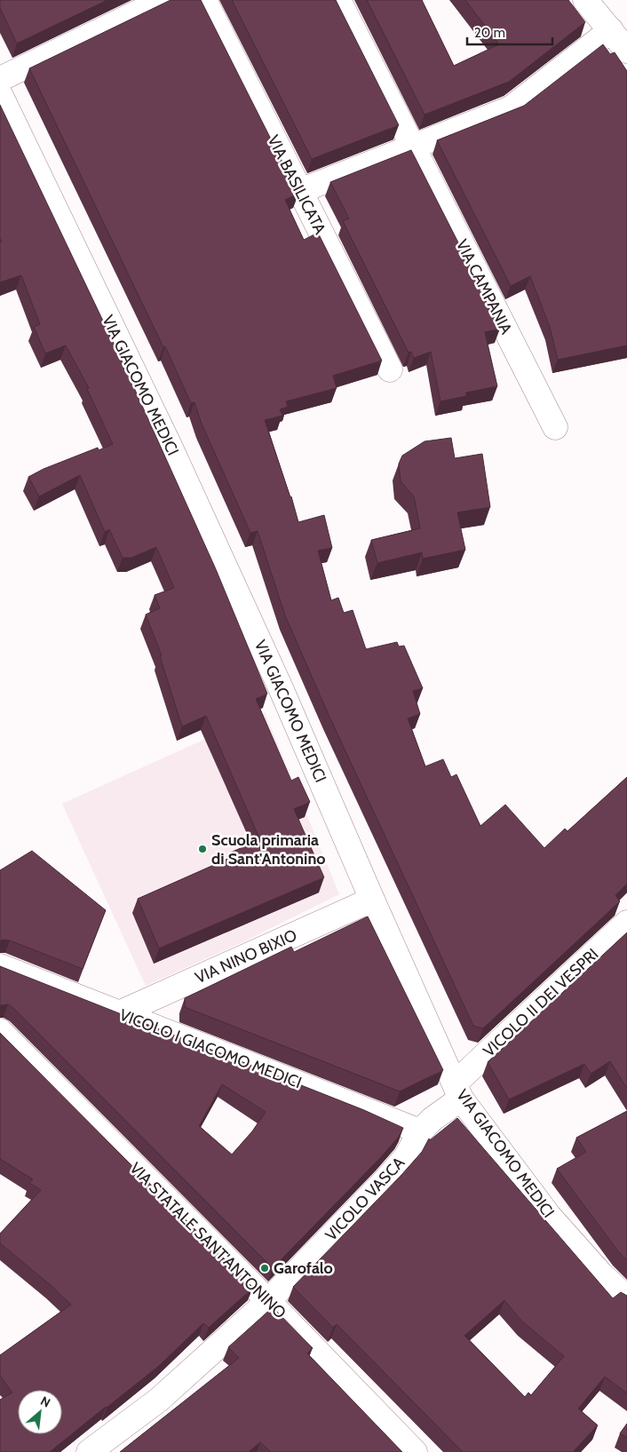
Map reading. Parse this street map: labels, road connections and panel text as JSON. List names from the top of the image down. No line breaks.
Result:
{"streets":{"street":["VIA BASILICATA","VIA CAMPANIA","VIA GIACOMO MEDICI","VIA NINO BIXIO","VICOLO II DEI VESPRI","VICOLO I GIACOMO MEDICI","VICOLO VASCA","VIA STATALE SANT'ANTONINO"]},"crossings":[["VIA GIACOMO MEDICI","VIA NINO BIXIO"],["VIA GIACOMO MEDICI","VICOLO II DEI VESPRI"],["VIA GIACOMO MEDICI","VICOLO VASCA"],["VIA NINO BIXIO","VICOLO I GIACOMO MEDICI"],["VICOLO II DEI VESPRI","VICOLO VASCA"],["VICOLO I GIACOMO MEDICI","VICOLO VASCA"],["VICOLO VASCA","VIA STATALE SANT'ANTONINO"]],"places":["Scuola primaria di Sant'Antonino","Garofalo"],"scale_bar":"20 m","north":"top right"}
